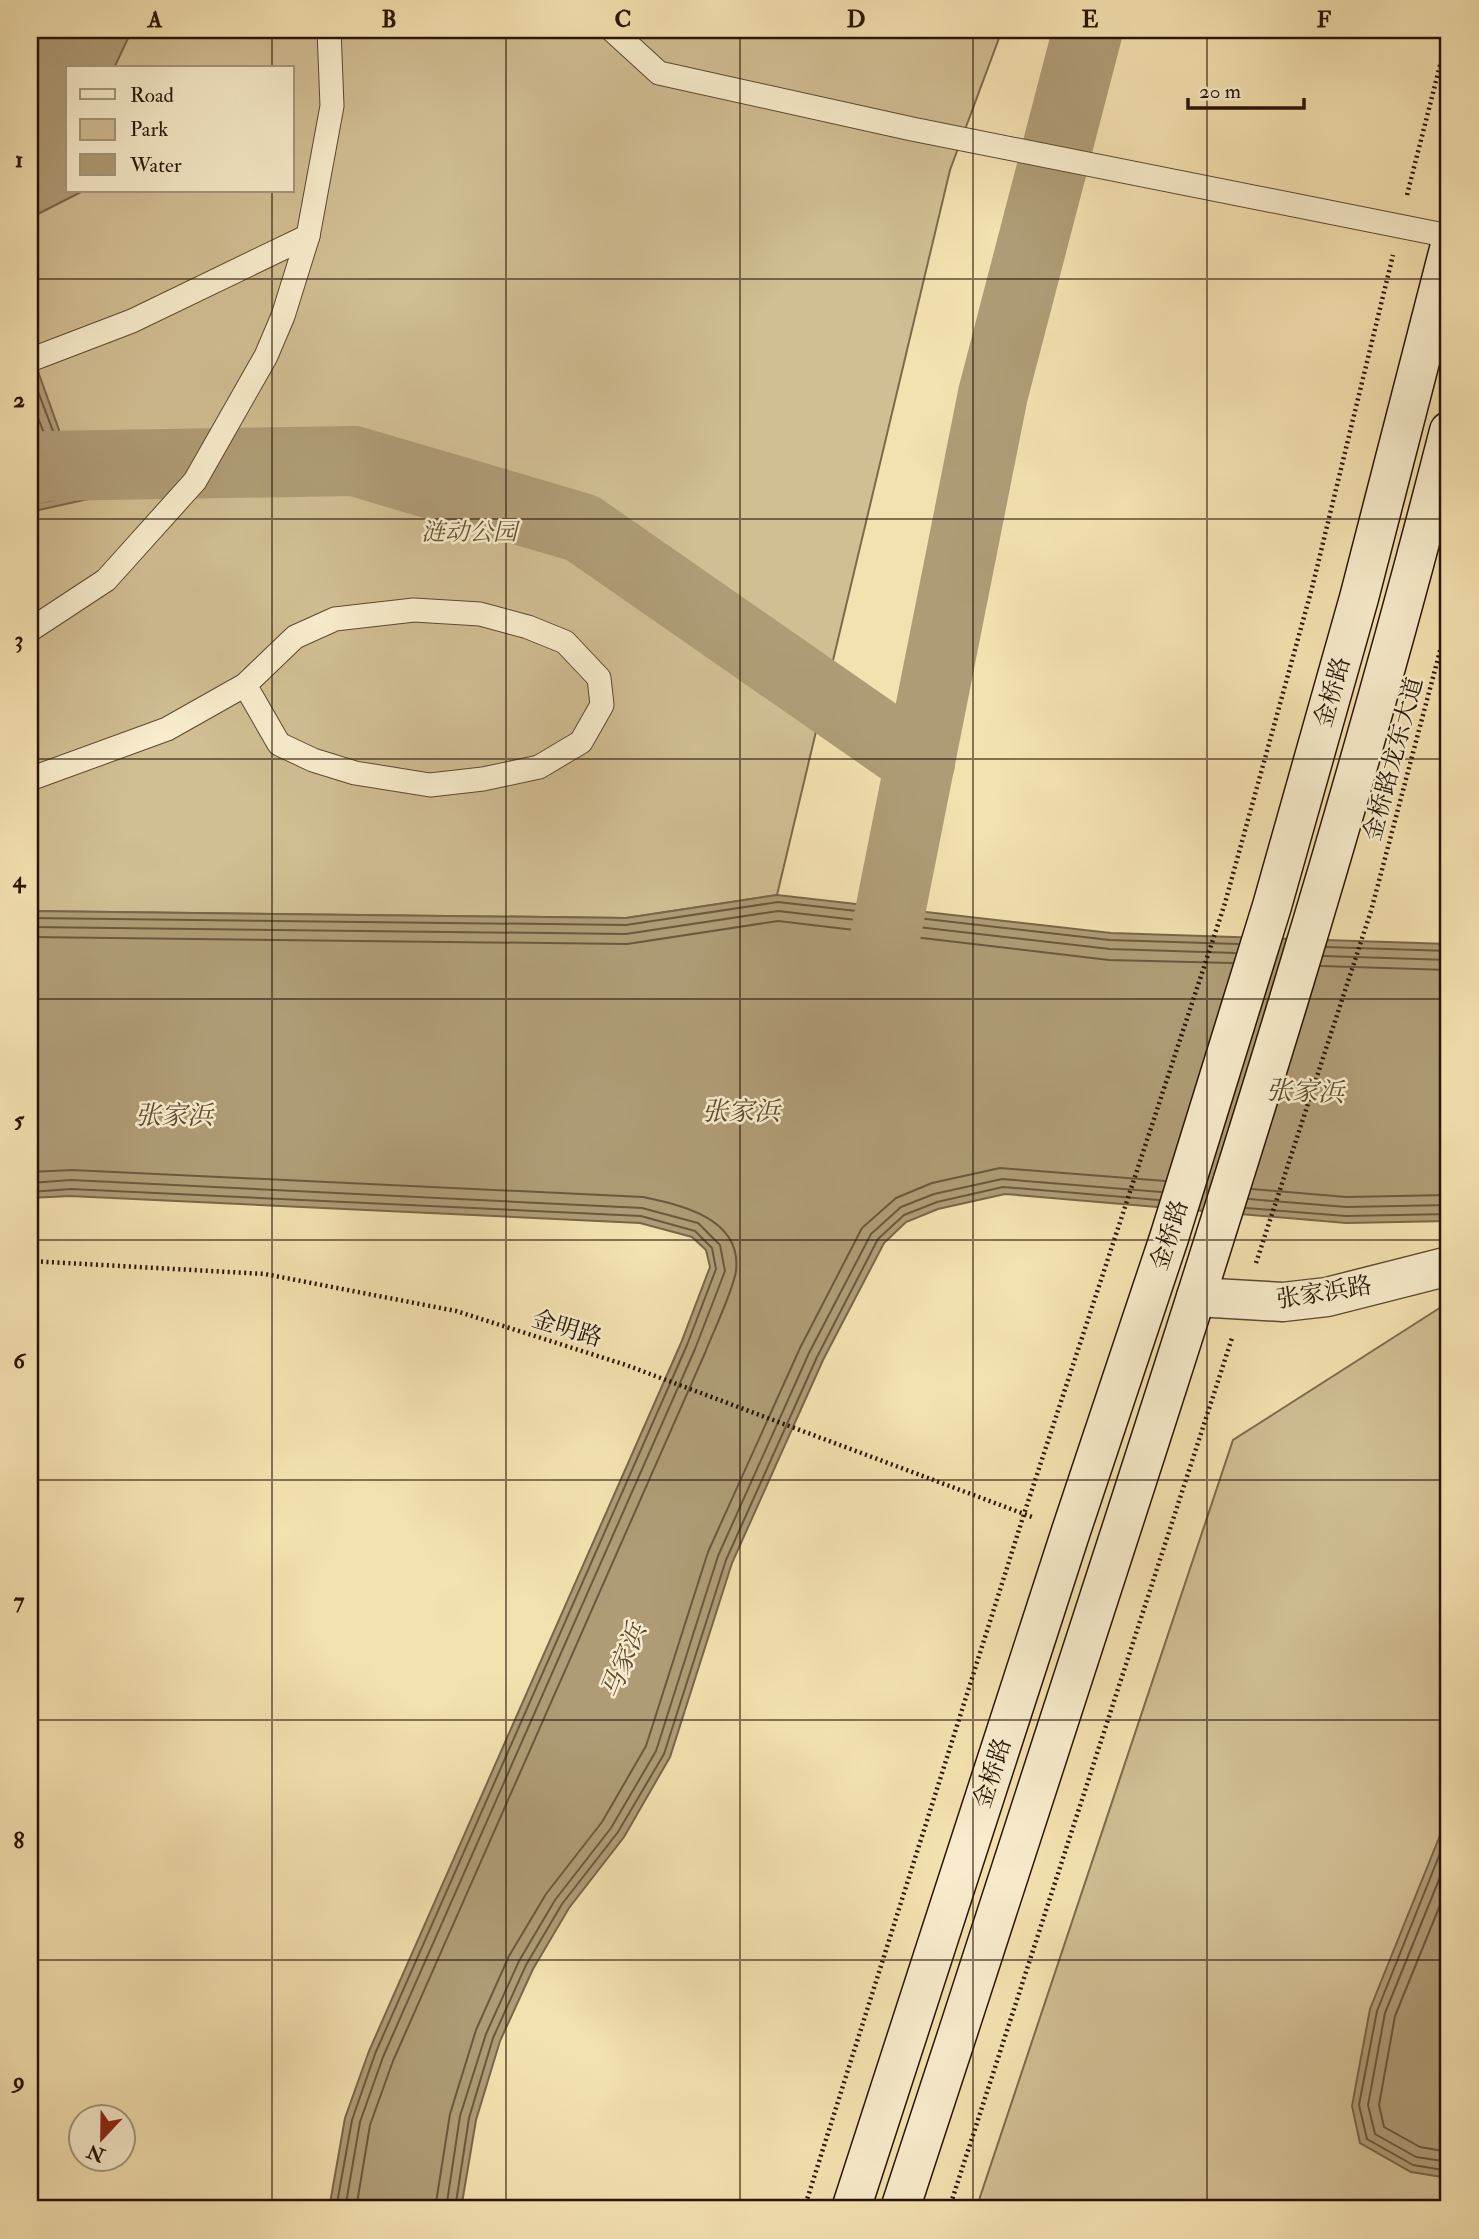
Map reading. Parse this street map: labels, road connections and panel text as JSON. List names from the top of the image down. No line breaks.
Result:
{"streets":{"main road":["金桥路","张家浜路"],"path":["金桥路龙东大道","金明路"]},"crossings":[["金桥路","张家浜路"],["金桥路","金明路"],["金桥路龙东大道","张家浜路"]],"water":["张家浜","马家浜"],"parks":["涟动公园"],"legend":["Road","Park","Water"],"scale_bar":"20 m","north":"bottom","grid":{"columns":["A","B","C","D","E","F"],"rows":["1","2","3","4","5","6","7","8","9"]}}
